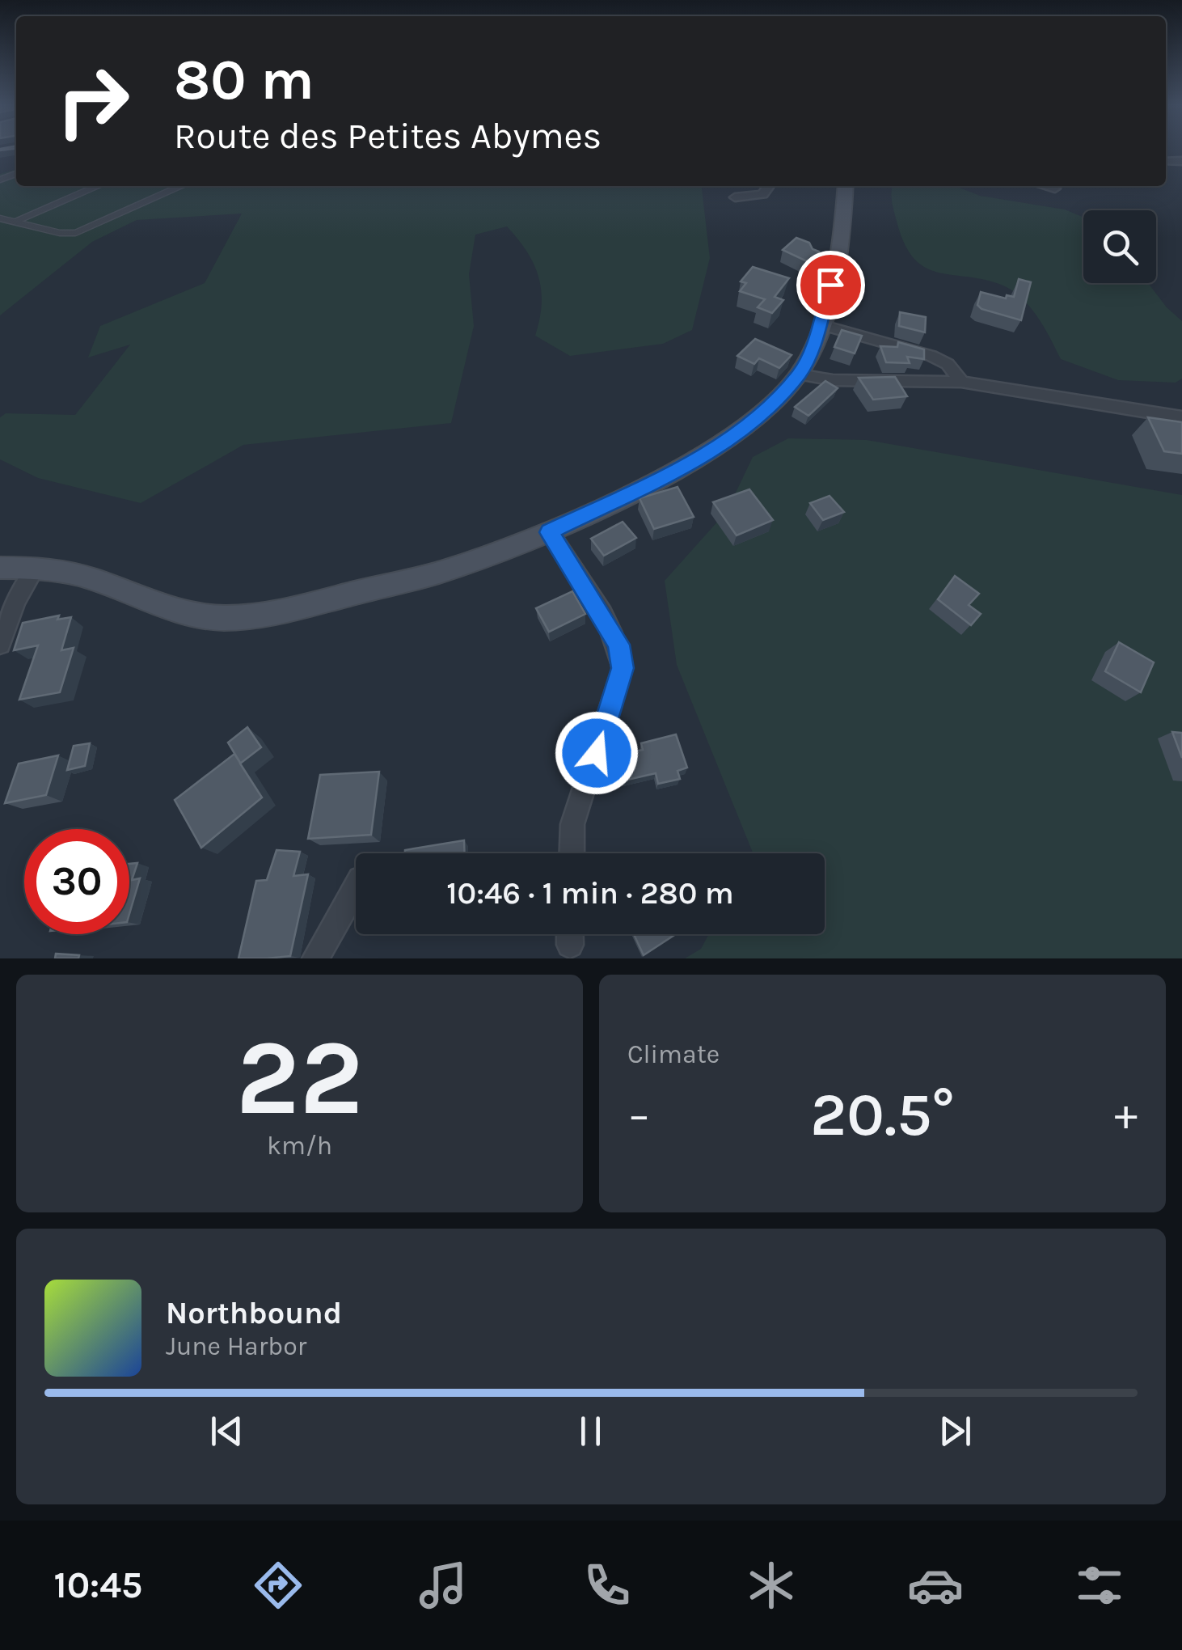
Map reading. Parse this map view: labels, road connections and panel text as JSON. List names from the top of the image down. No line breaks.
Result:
{"page":{"turn":["80 m","Route des Petites Abymes"],"limit":"30","trip":"10:46 · 1 min · 280 m","tile":[["22","km/h"],"Climate"],"heat":["−","20.5°","+"],"song":["Northbound","June Harbor"],"tabs":"10:45"}}
